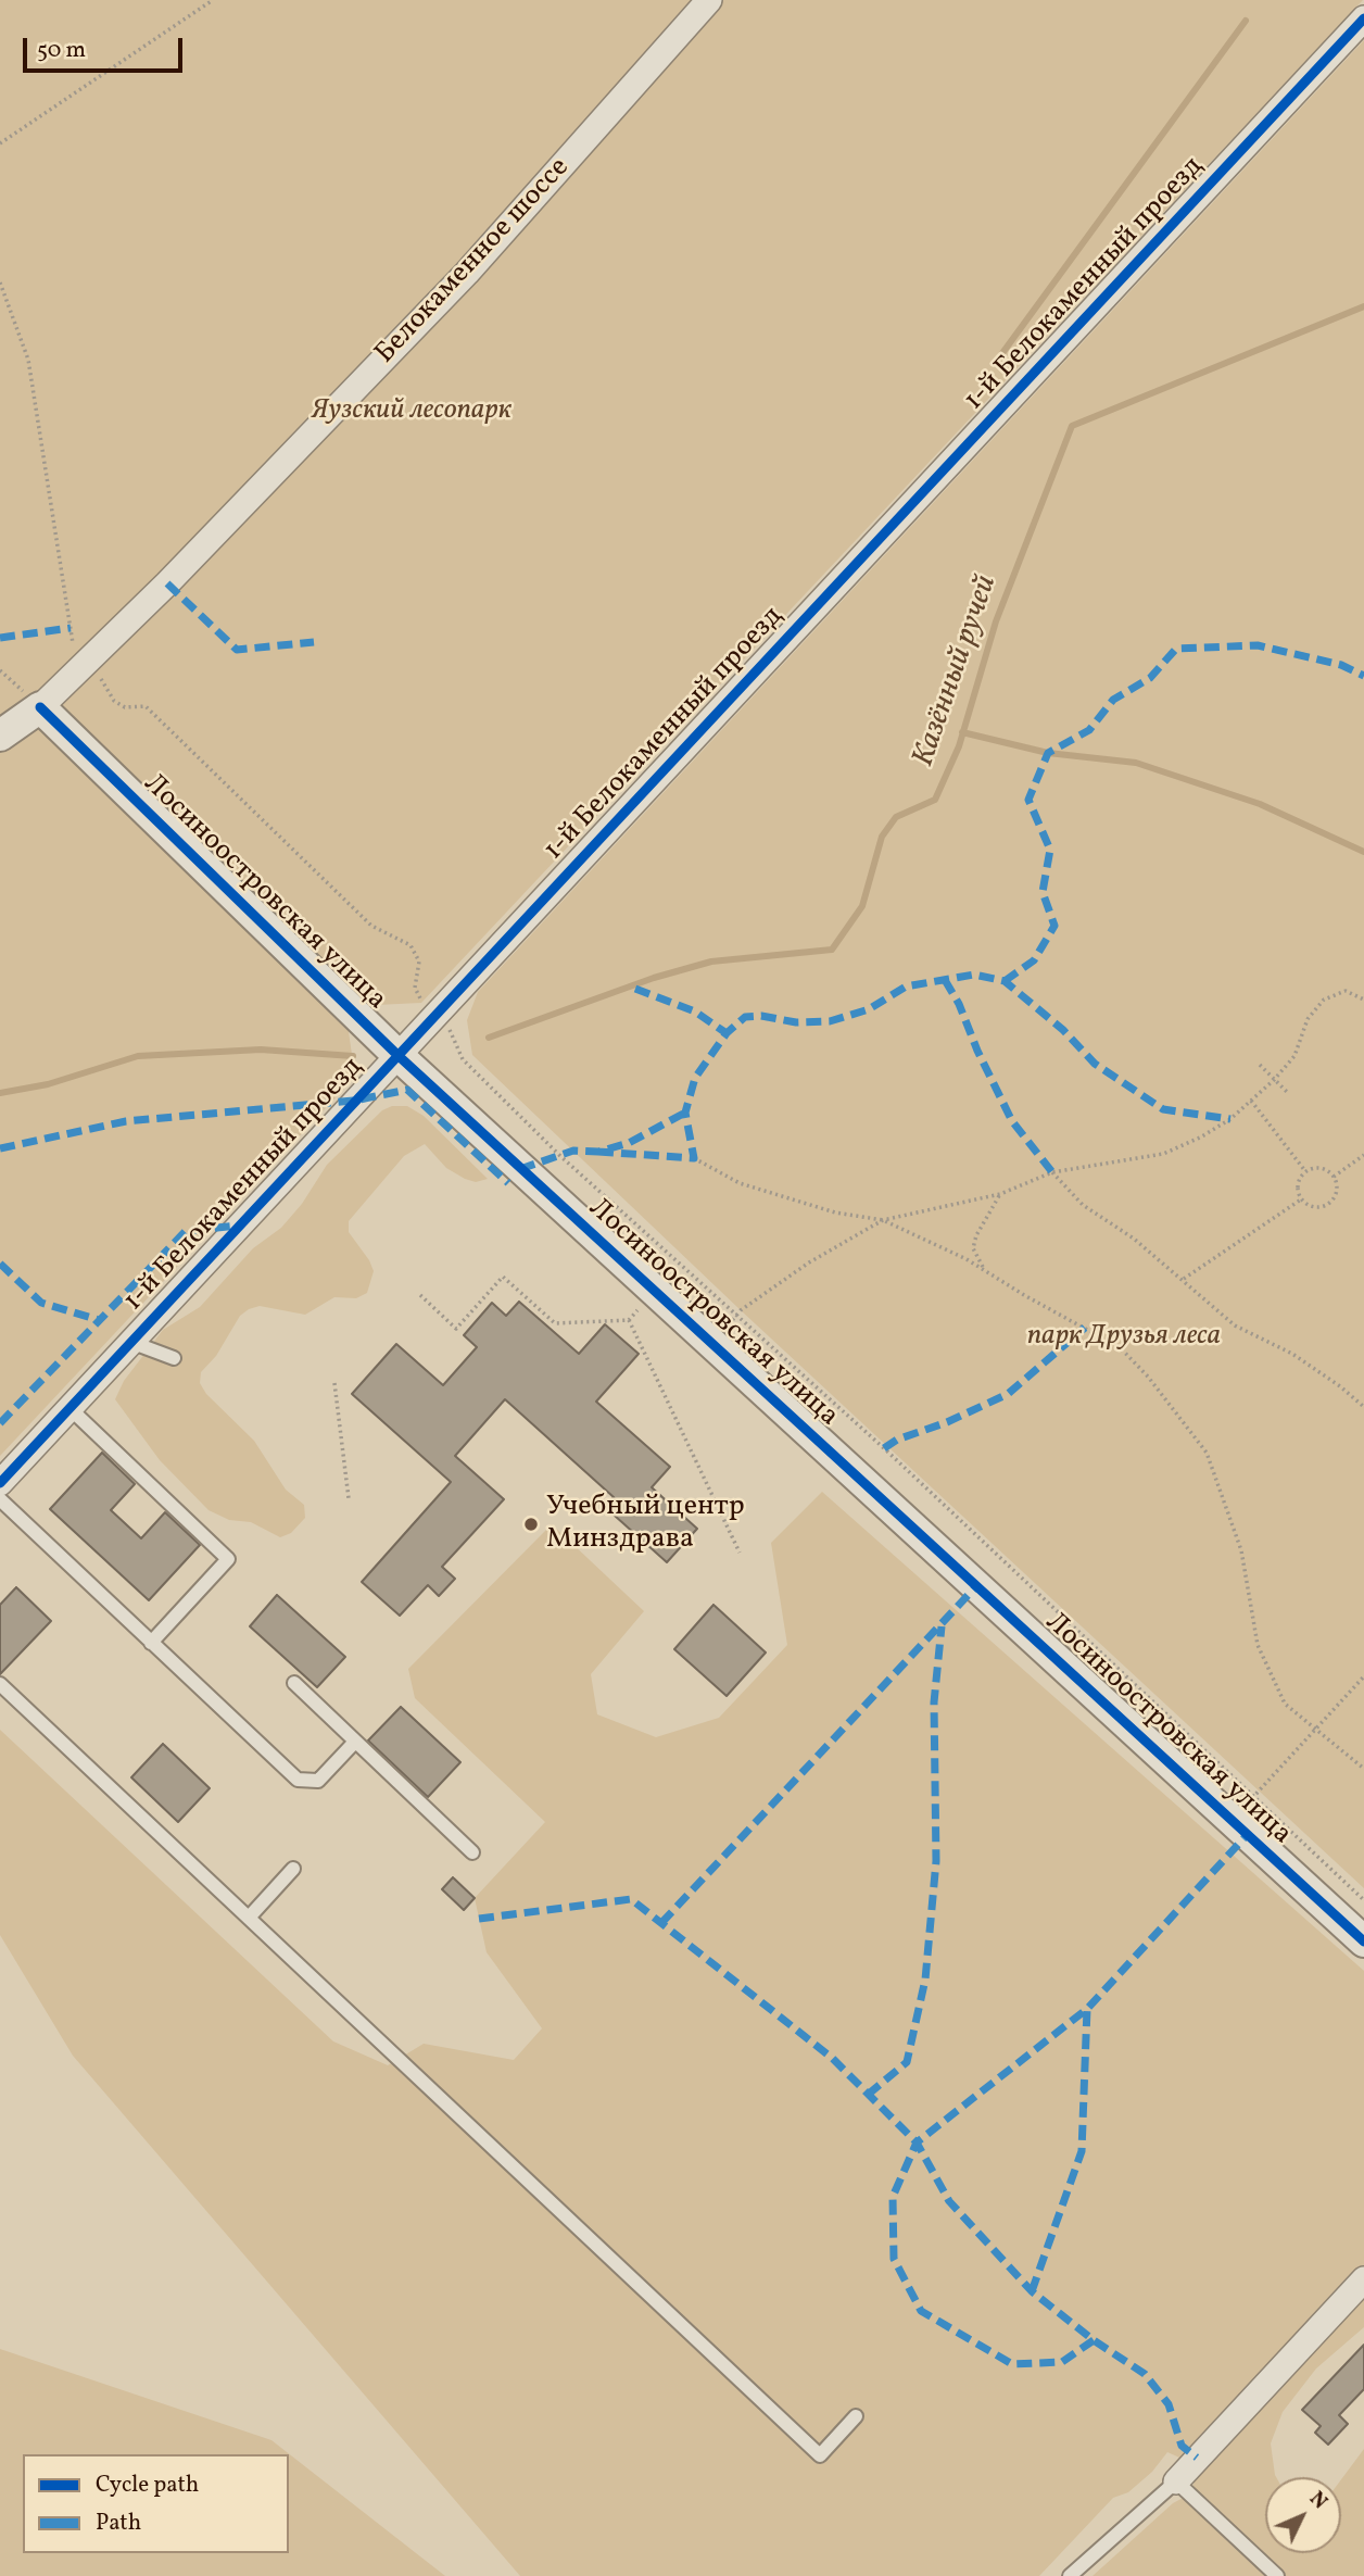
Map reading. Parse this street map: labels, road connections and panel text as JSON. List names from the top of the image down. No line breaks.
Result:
{"streets":{"street":["Белокаменное шоссе","1-й Белокаменный проезд","Лосиноостровская улица"]},"crossings":[["Белокаменное шоссе","Лосиноостровская улица"],["1-й Белокаменный проезд","Лосиноостровская улица"]],"water":["Казённый ручей"],"parks":["Яузский лесопарк","парк Друзья леса"],"places":["Учебный центр Минздрава"],"legend":["Cycle path","Path"],"scale_bar":"50 m","north":"top right"}
